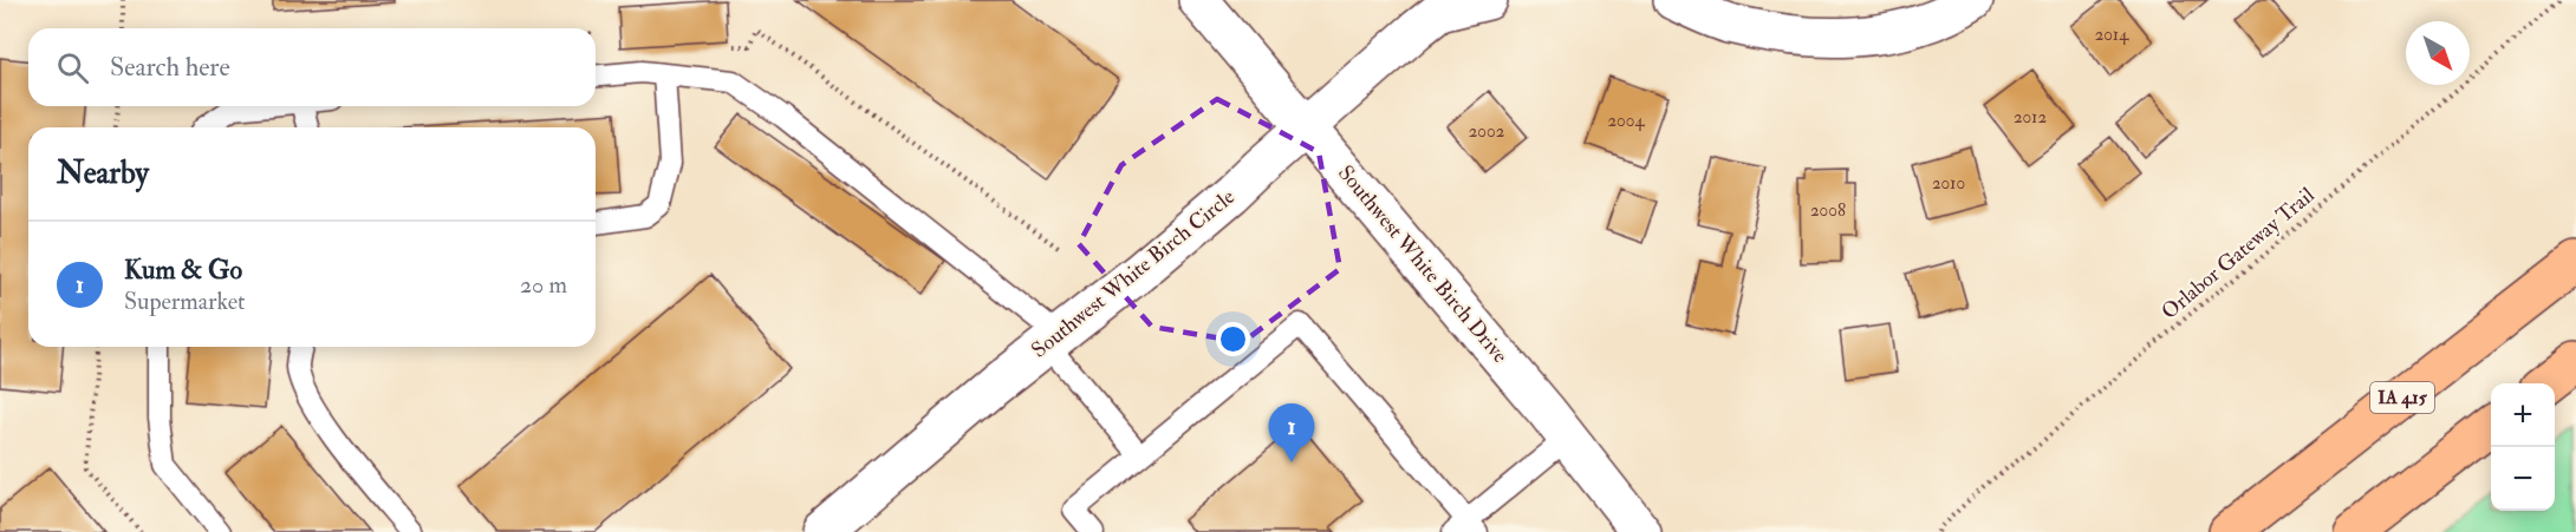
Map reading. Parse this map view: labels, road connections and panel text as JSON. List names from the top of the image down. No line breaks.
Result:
{"streets":{"main road":["IA 415"],"street":["Southwest White Birch Drive","Southwest White Birch Circle"],"path":["Orlabor Gateway Trail"]},"crossings":[["Southwest White Birch Drive","Southwest White Birch Circle"]],"house_numbers":["2014","2012","2004","2002","2010","2008"],"north":"bottom right","page":{"search":"Search here","heading":"Nearby","list":[{"mark":"1","name":"Kum & Go","note":"Supermarket","value":"20 m"}],"map_buttons":["+","−"],"pins":"1"}}
